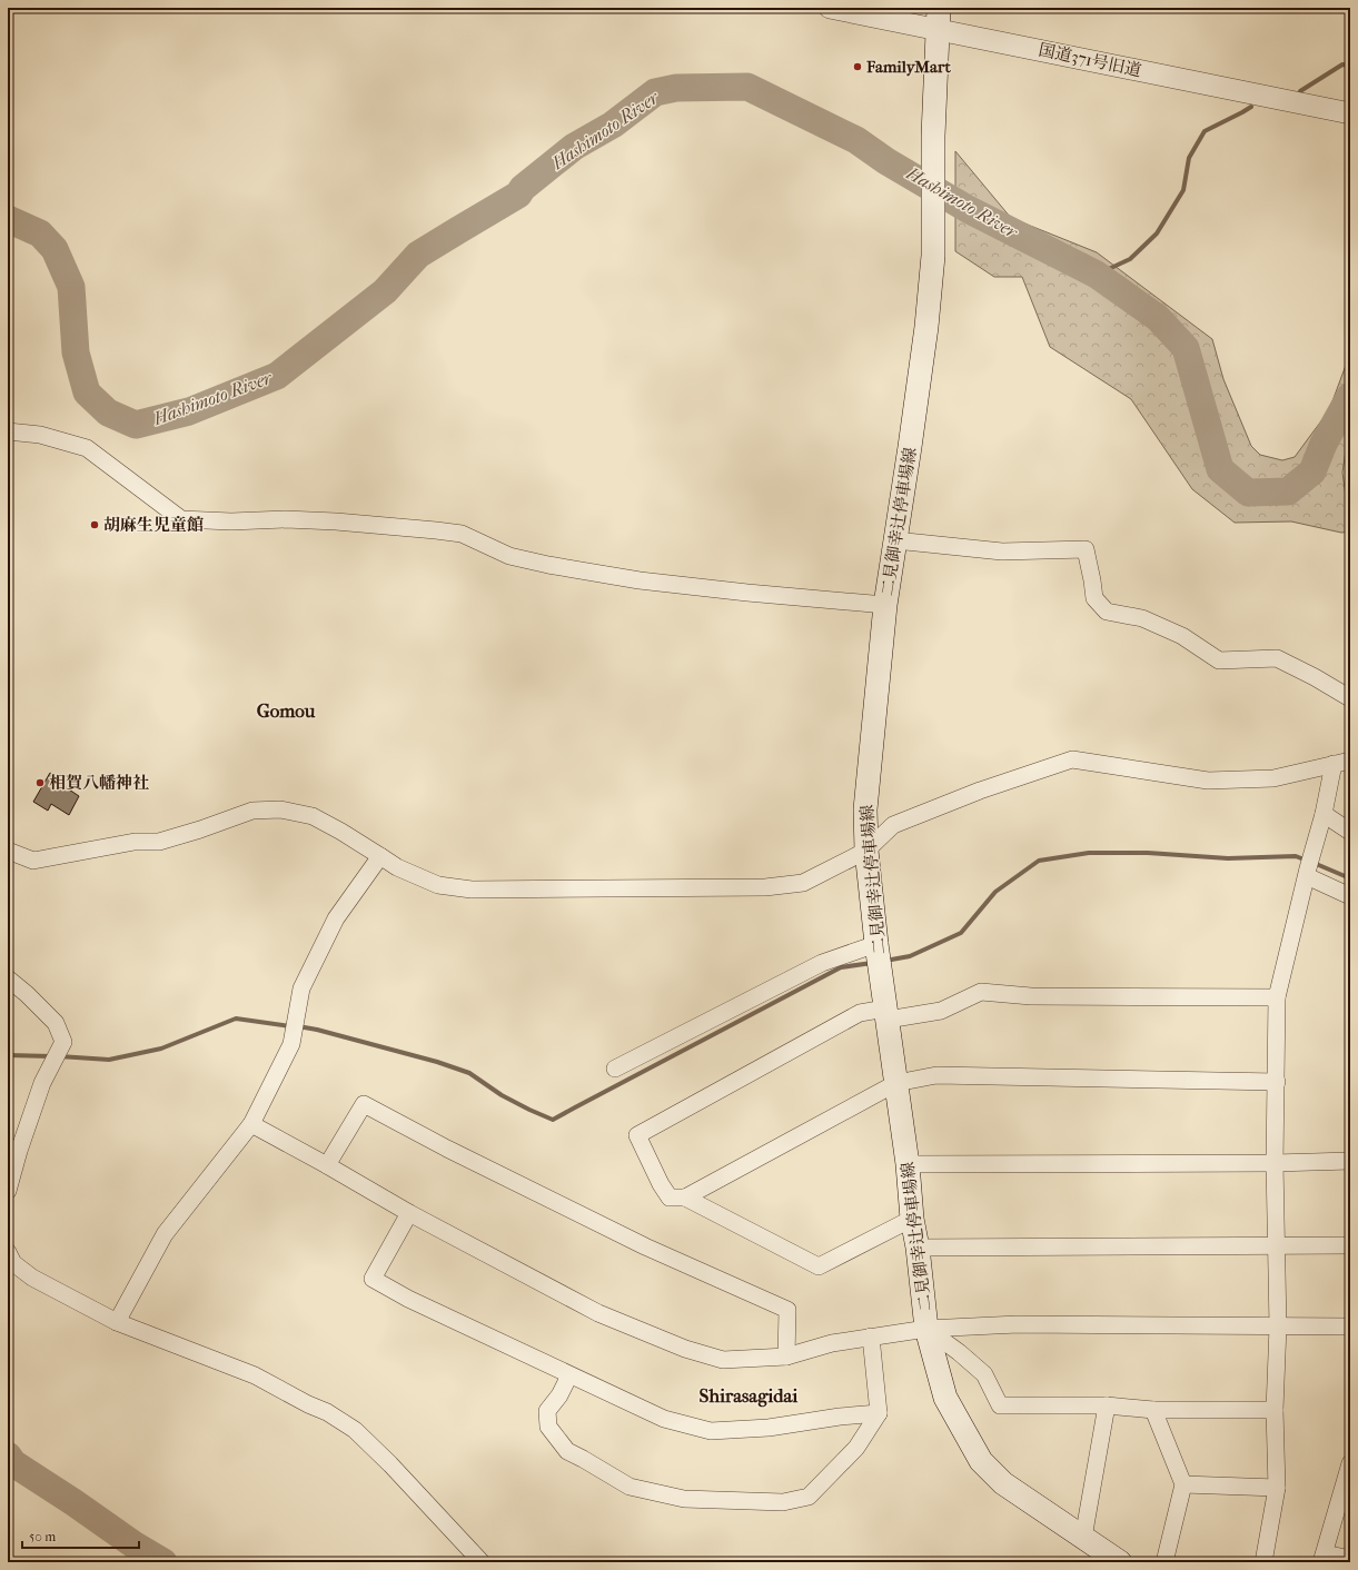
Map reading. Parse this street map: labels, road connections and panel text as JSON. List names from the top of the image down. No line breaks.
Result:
{"streets":{"main road":["二見御幸辻停車場線"],"street":["国道371号旧道"]},"crossings":[["国道371号旧道","二見御幸辻停車場線"]],"districts":["Gomou","Shirasagidai"],"water":["Hashimoto River"],"places":["FamilyMart","胡麻生児童館","相賀八幡神社"],"scale_bar":"50 m"}
